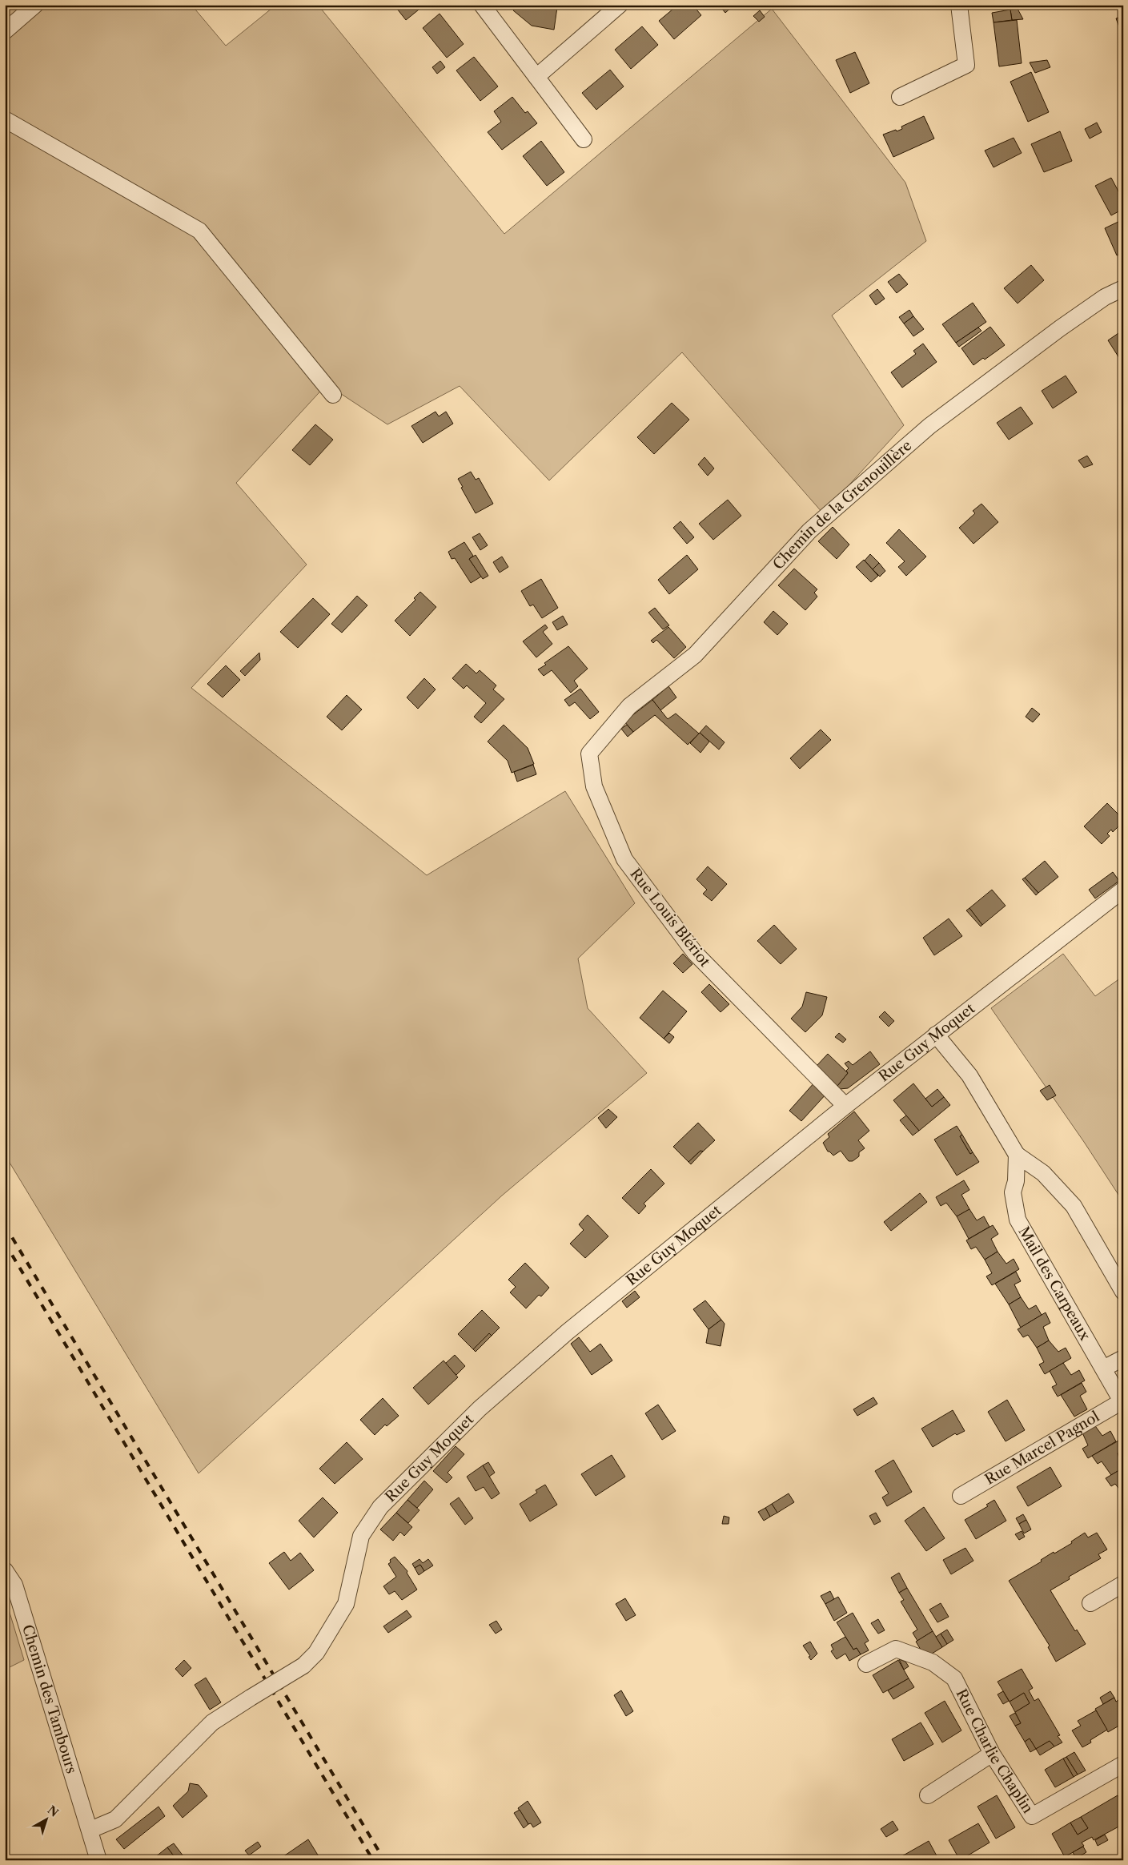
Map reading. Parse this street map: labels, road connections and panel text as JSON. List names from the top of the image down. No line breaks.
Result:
{"streets":{"street":["Chemin de la Grenouillère","Rue Louis Blériot","Rue Guy Moquet","Mail des Carpeaux","Rue Marcel Pagnol","Chemin des Tambours","Rue Charlie Chaplin"]},"crossings":[["Chemin de la Grenouillère","Rue Louis Blériot"],["Rue Louis Blériot","Rue Guy Moquet"],["Rue Guy Moquet","Chemin des Tambours"],["Mail des Carpeaux","Rue Marcel Pagnol"]],"north":"top right"}
